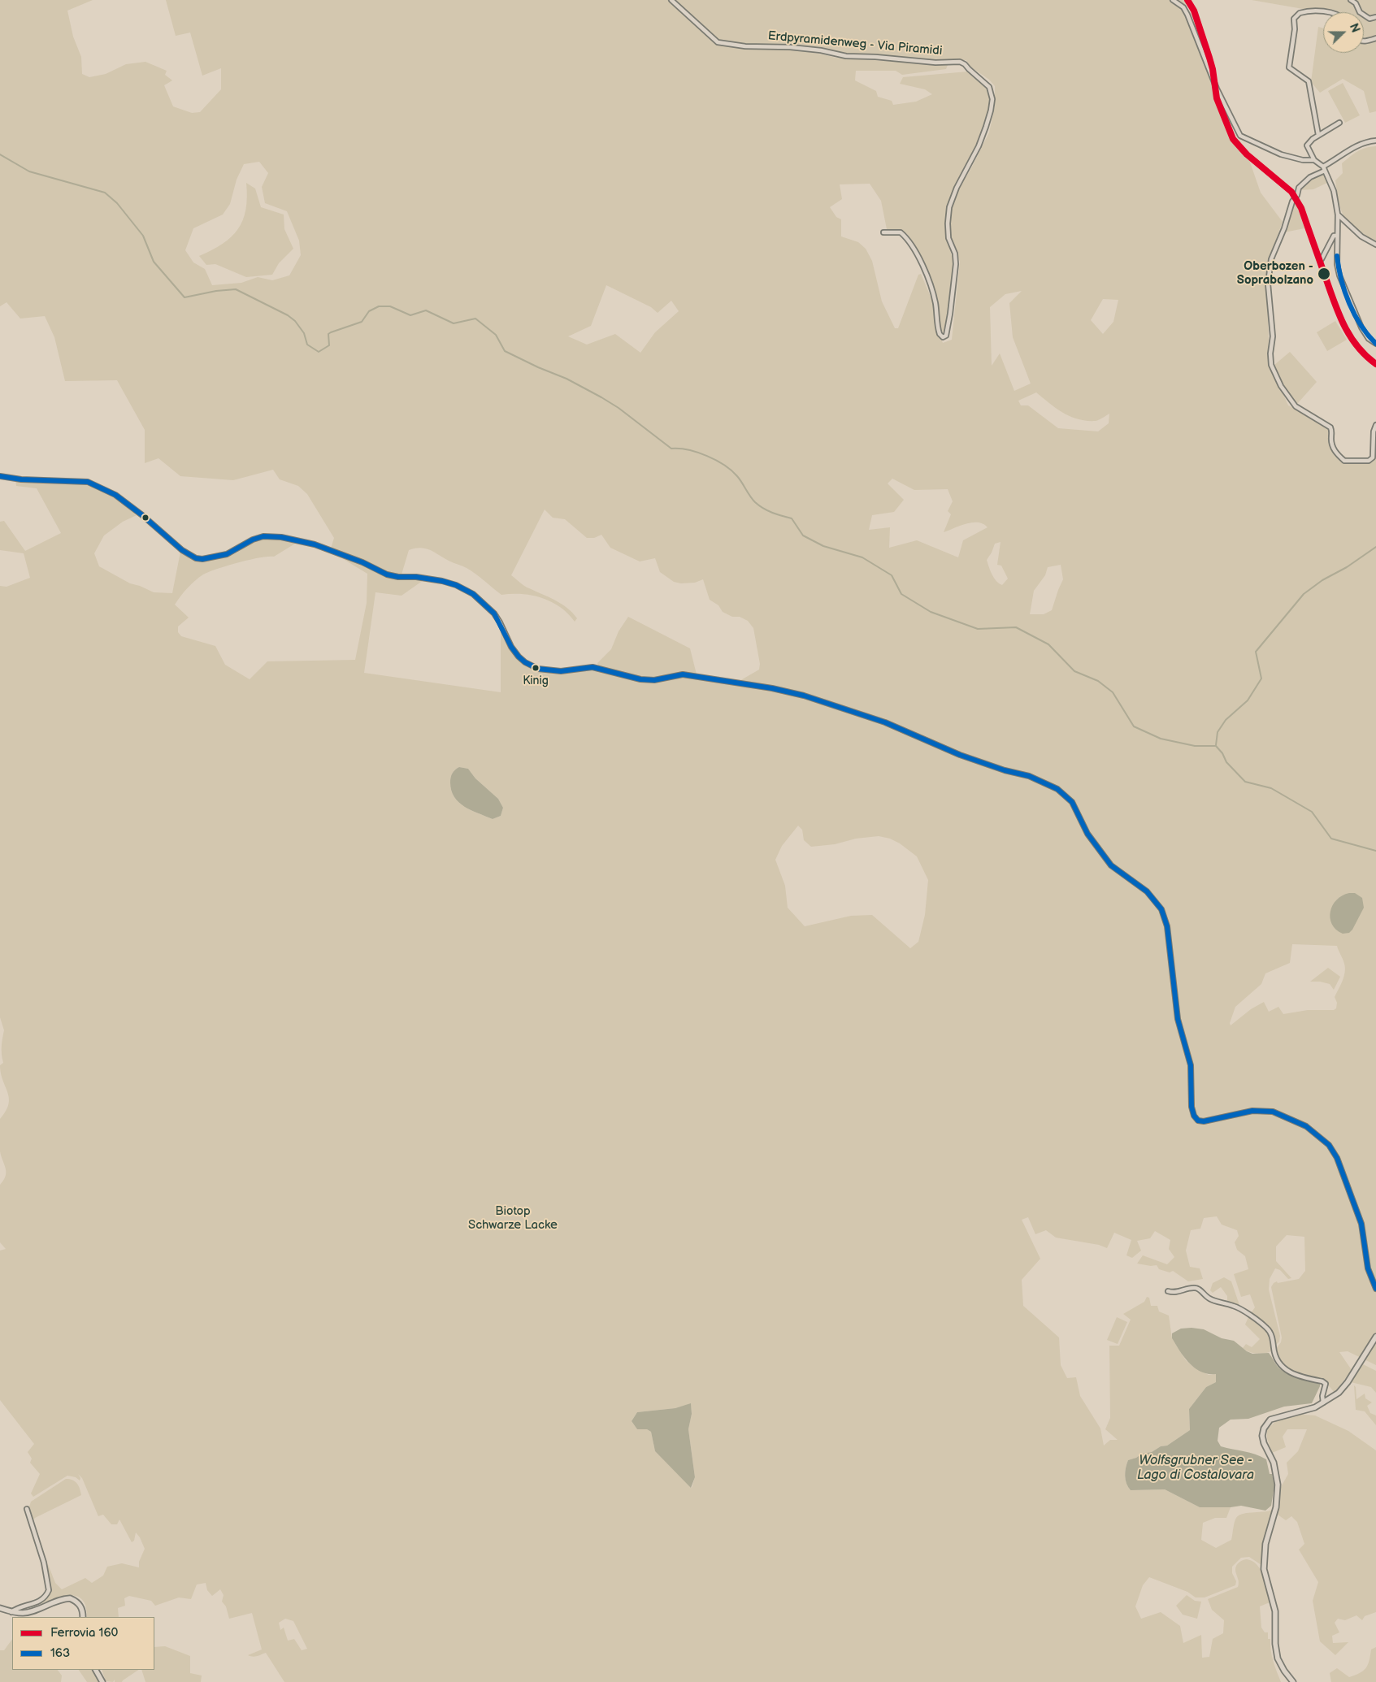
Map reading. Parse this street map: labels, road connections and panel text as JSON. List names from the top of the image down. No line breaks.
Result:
{"streets":{"street":["Erdpyramidenweg - Via Piramidi"]},"water":["Wolfsgrubner See - Lago di Costalovara"],"parks":["Biotop Schwarze Lacke"],"places":["Oberbozen - Soprabolzano","Kinig"],"lines":["rail line 160","transit line 163"],"legend":["Ferrovia 160","163"],"north":"right"}
